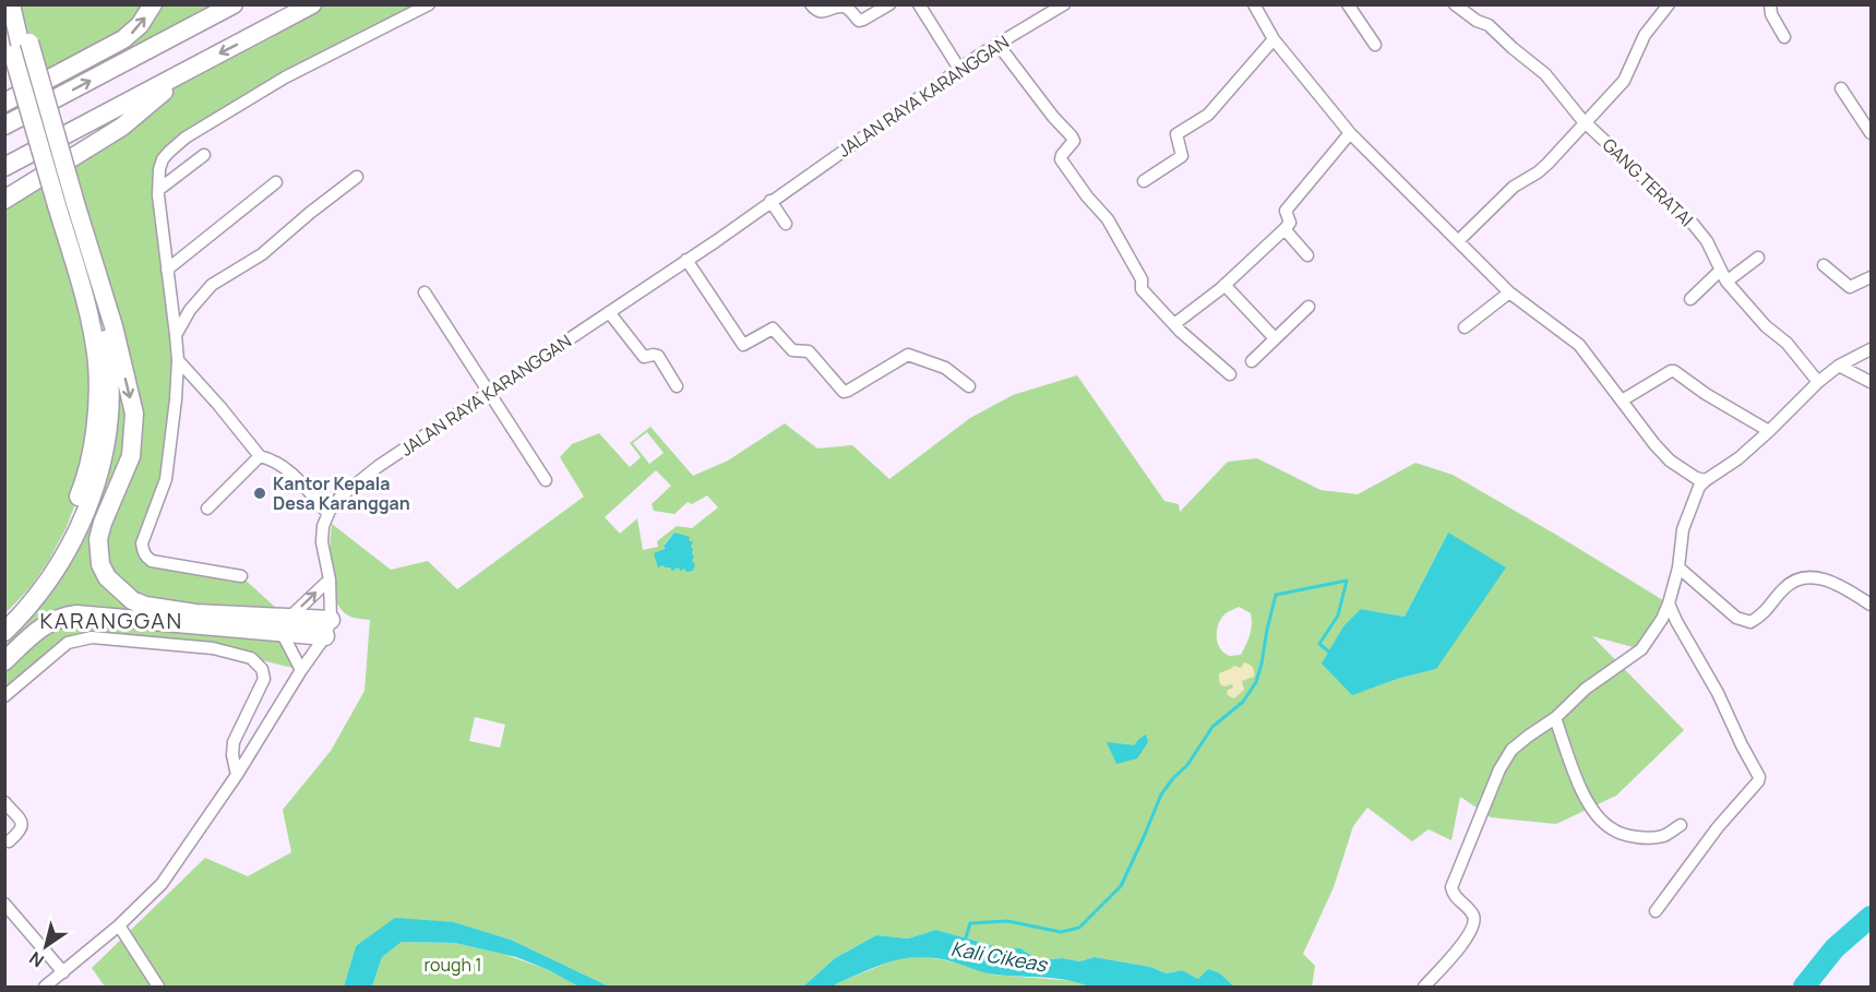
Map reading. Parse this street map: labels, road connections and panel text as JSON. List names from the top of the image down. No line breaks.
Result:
{"streets":{"street":["JALAN RAYA KARANGGAN","GANG TERATAI"]},"districts":["KARANGGAN"],"water":["Kali Cikeas"],"parks":["rough 1"],"places":["Kantor Kepala Desa Karanggan"],"north":"bottom left"}
